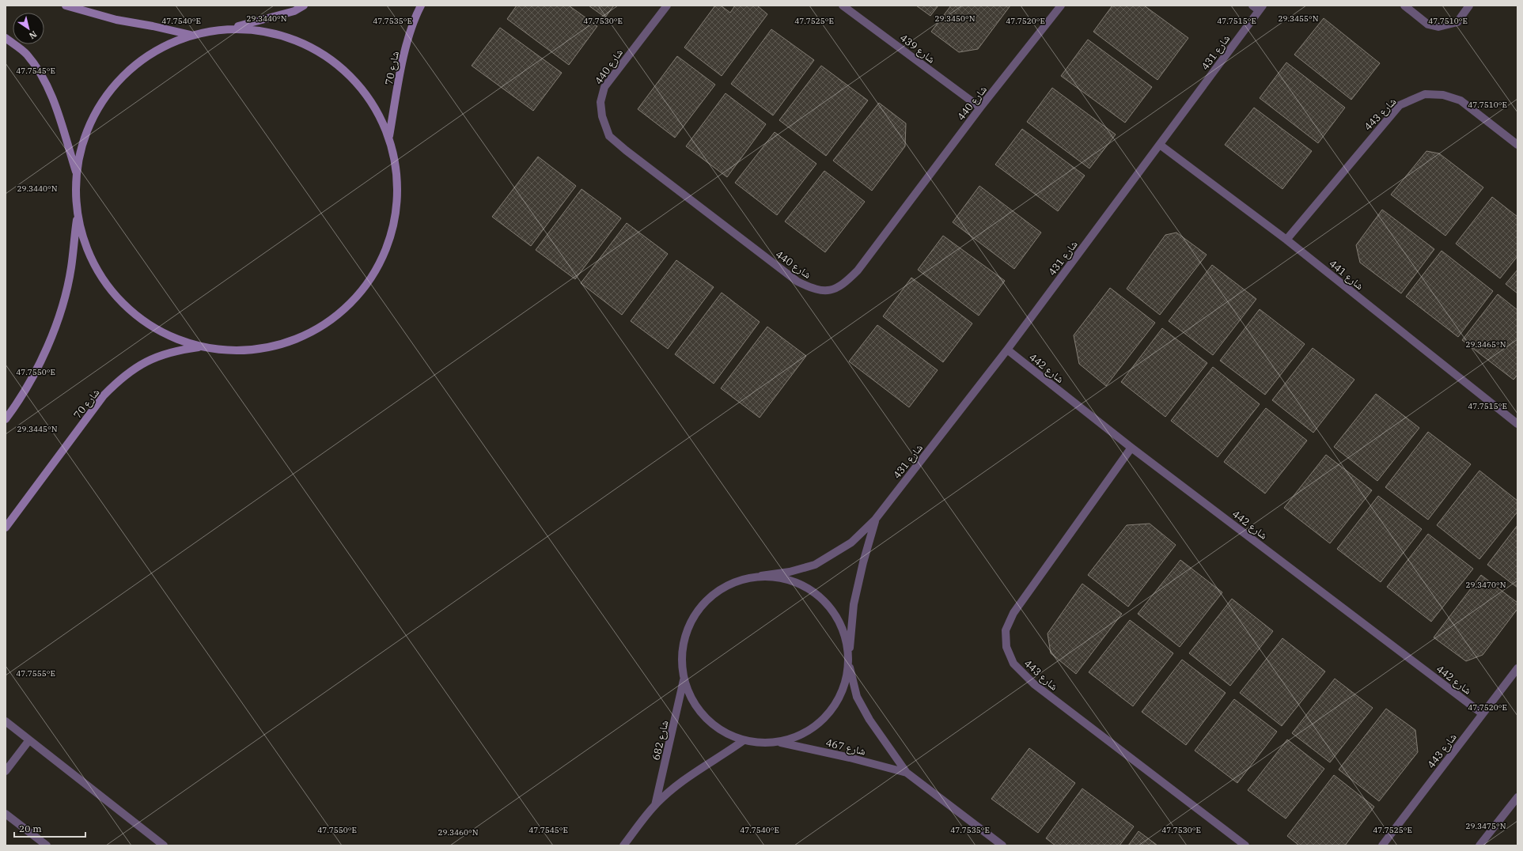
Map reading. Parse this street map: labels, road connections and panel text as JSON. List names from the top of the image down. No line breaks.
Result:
{"streets":{"main road":["شارع 70"],"street":["شارع 439","شارع 431","شارع 440","شارع 443","شارع 441","شارع 442","شارع 682","شارع 467"]},"crossings":[["شارع 439","شارع 440"],["شارع 431","شارع 441"],["شارع 431","شارع 442"],["شارع 431","شارع 682"],["شارع 443","شارع 441"],["شارع 443","شارع 442"]],"scale_bar":"20 m","north":"bottom right","coordinates":["29.3440°N","29.3450°N","29.3455°N","47.7510°E","47.7540°E","47.7535°E","47.7530°E","47.7525°E","47.7515°E","47.7520°E","47.7545°E","29.3465°N","47.7550°E","29.3445°N","29.3470°N","47.7555°E","29.3475°N","29.3460°N"]}
